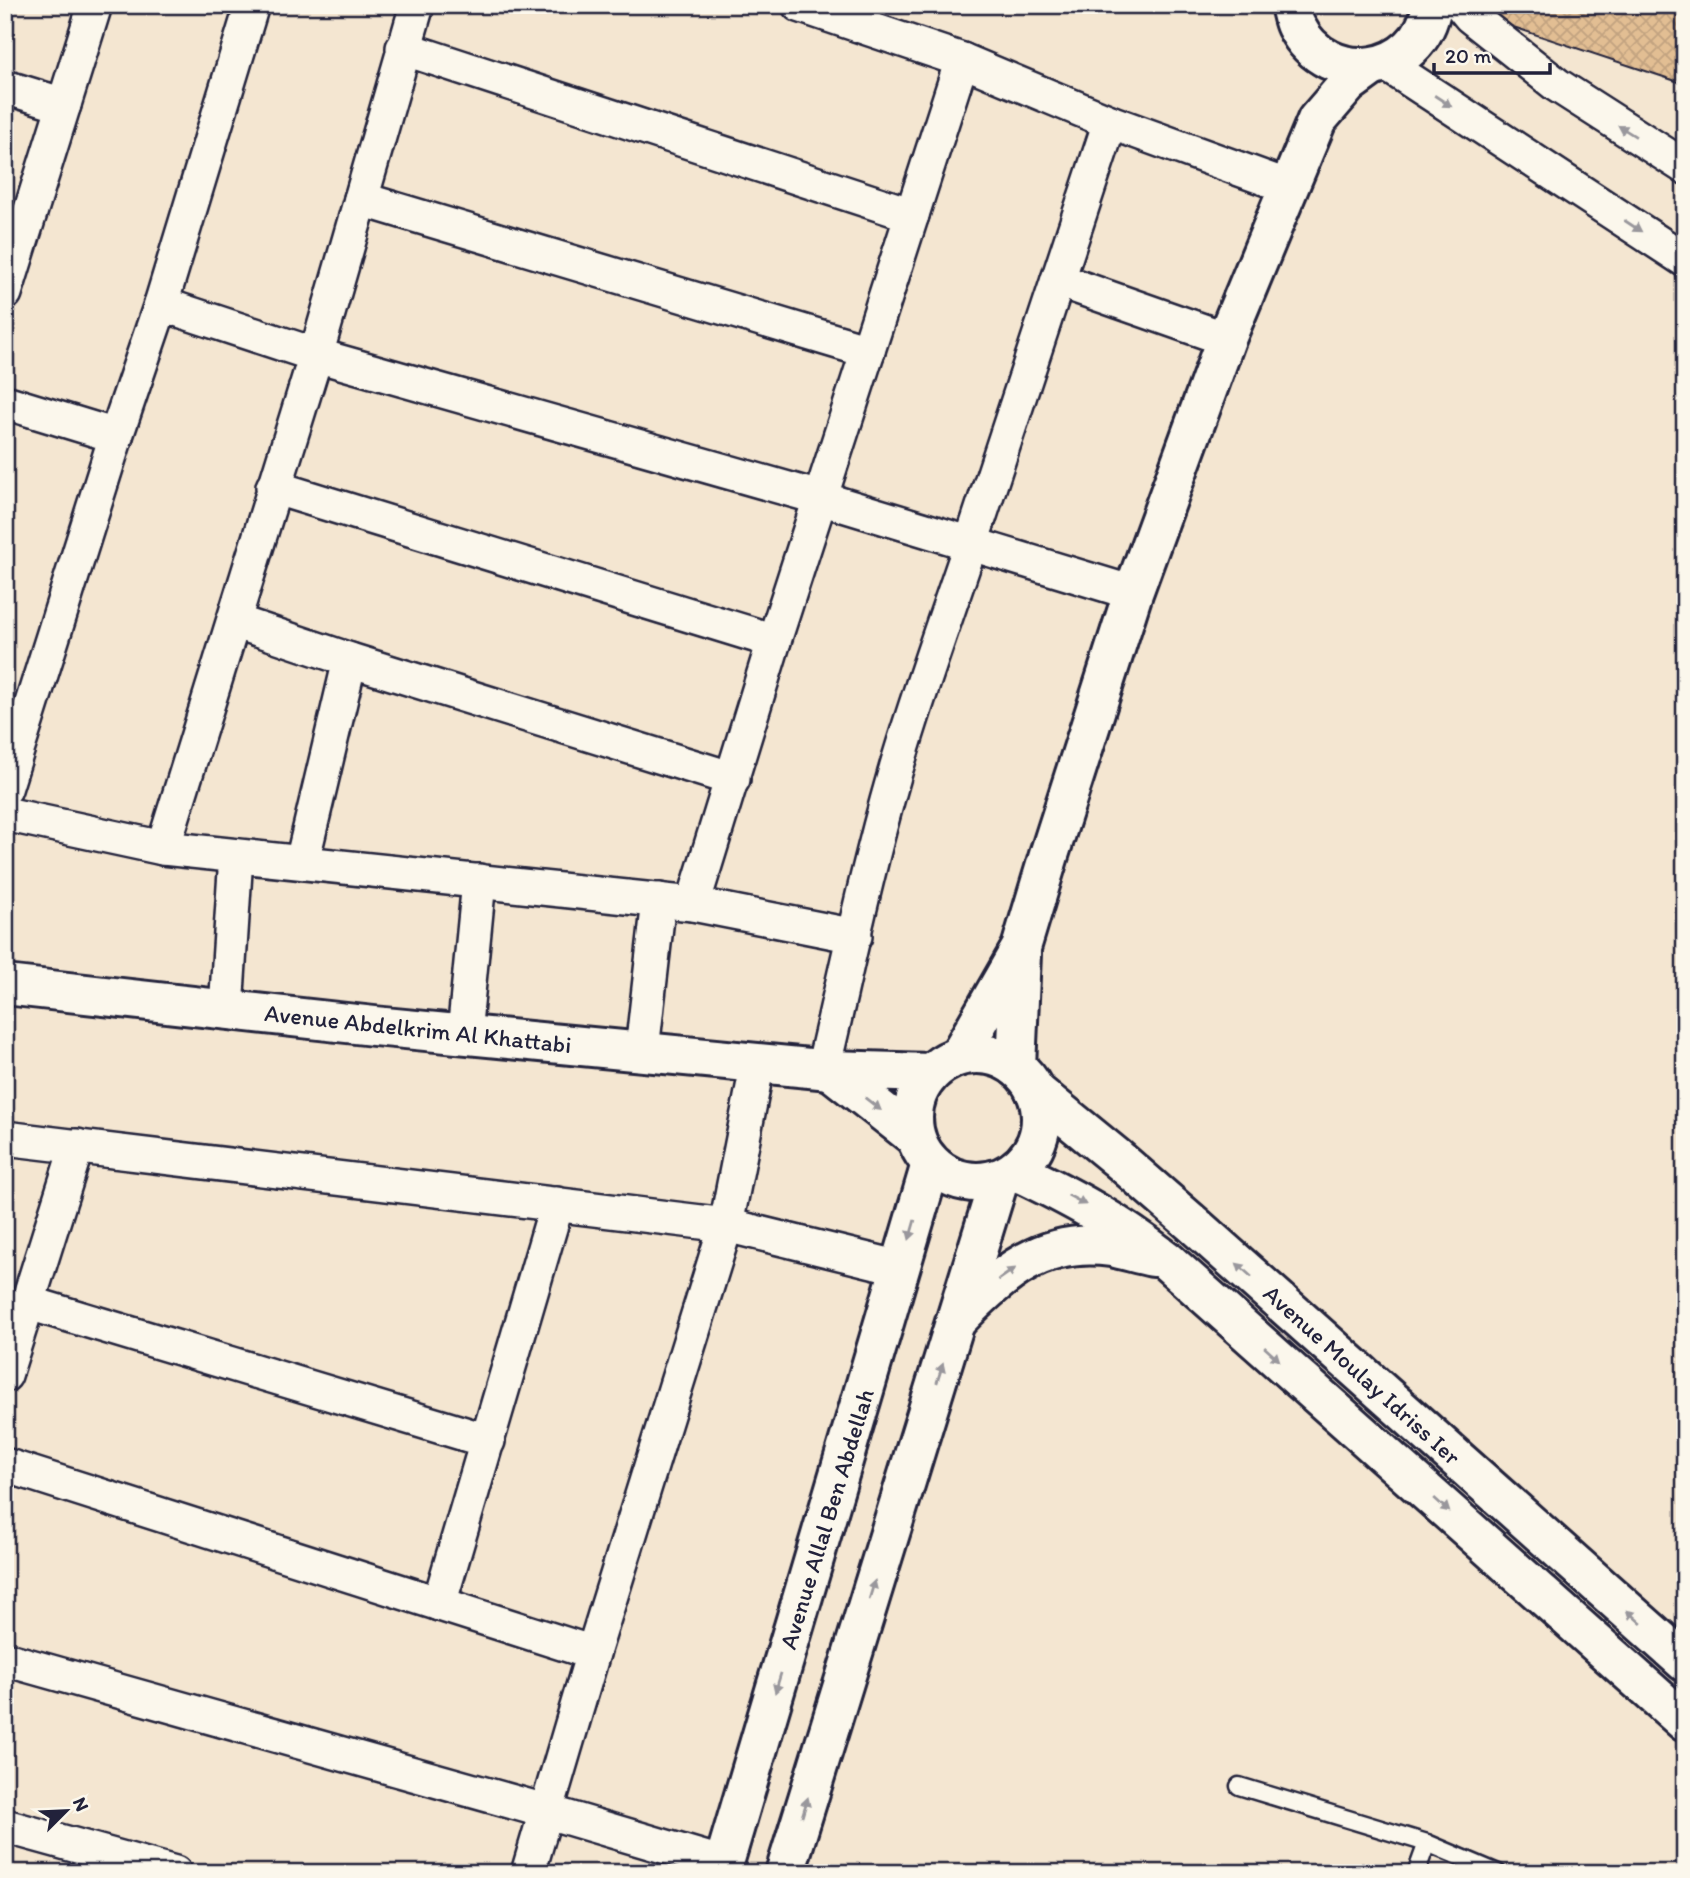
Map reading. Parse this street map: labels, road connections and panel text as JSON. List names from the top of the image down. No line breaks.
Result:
{"streets":{"main road":["Avenue Abdelkrim Al Khattabi","Avenue Moulay Idriss Ier","Avenue Allal Ben Abdellah"]},"crossings":[["Avenue Abdelkrim Al Khattabi","Avenue Moulay Idriss Ier"],["Avenue Abdelkrim Al Khattabi","Avenue Allal Ben Abdellah"],["Avenue Moulay Idriss Ier","Avenue Allal Ben Abdellah"]],"scale_bar":"20 m","north":"top right"}
